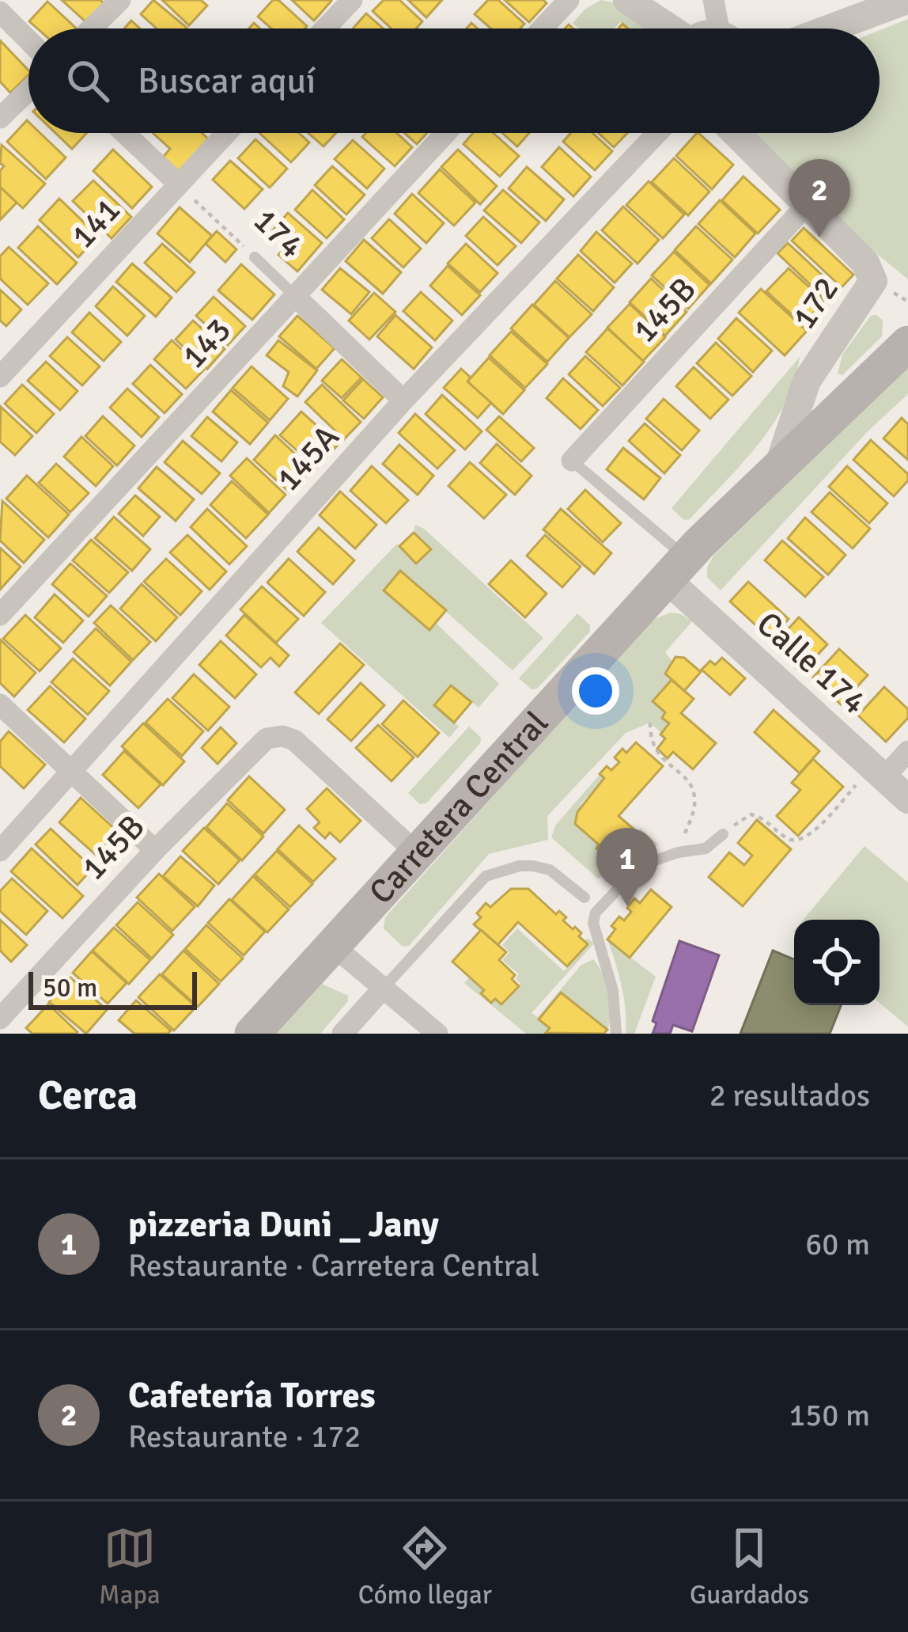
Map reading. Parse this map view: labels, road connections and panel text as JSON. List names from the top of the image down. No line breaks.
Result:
{"streets":{"main road":["Carretera Central"],"street":["141","174","172","145B","143","145A","Calle 174"]},"crossings":[["141","174"],["174","143"],["174","145A"],["172","145B"],["172","Carretera Central"],["145B","Carretera Central"],["Calle 174","Carretera Central"]],"scale_bar":"50 m","page":{"search":"Buscar aquí","pins":["2","1"],"scale":"50 m","heading":["Cerca","2 resultados"],"list":[{"mark":"1","name":"pizzeria Duni _ Jany","note":"Restaurante · Carretera Central","value":"60 m"},{"mark":"2","name":"Cafetería Torres","note":"Restaurante · 172","value":"150 m"}],"nav":["Mapa","Cómo llegar","Guardados"]}}
